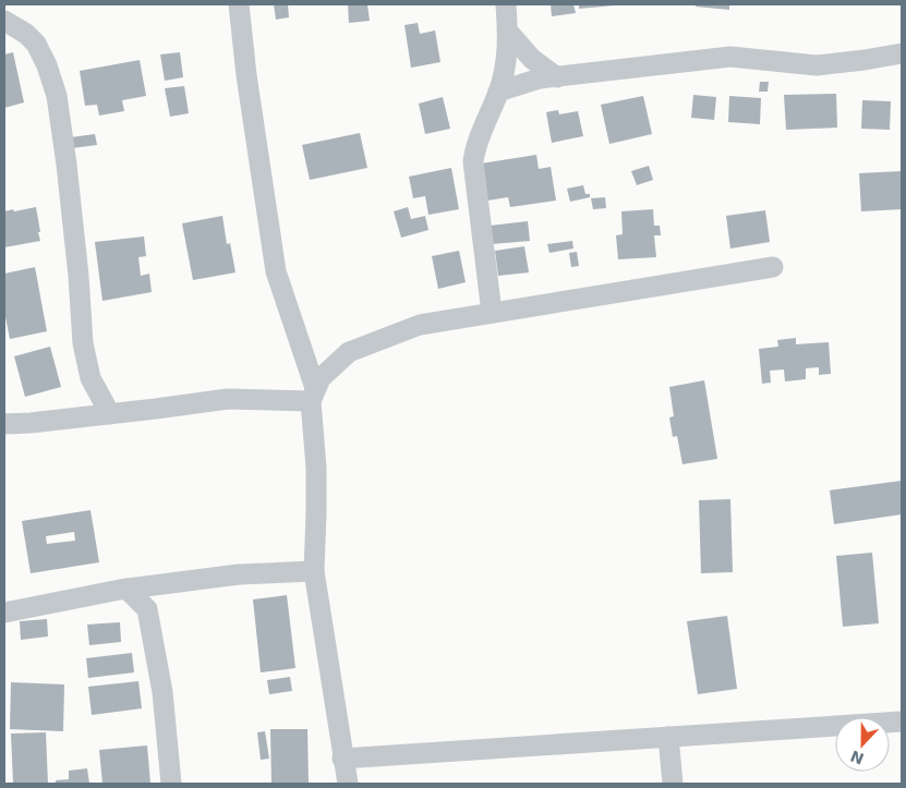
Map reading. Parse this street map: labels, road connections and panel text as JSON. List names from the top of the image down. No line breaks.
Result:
{"north":"bottom"}
